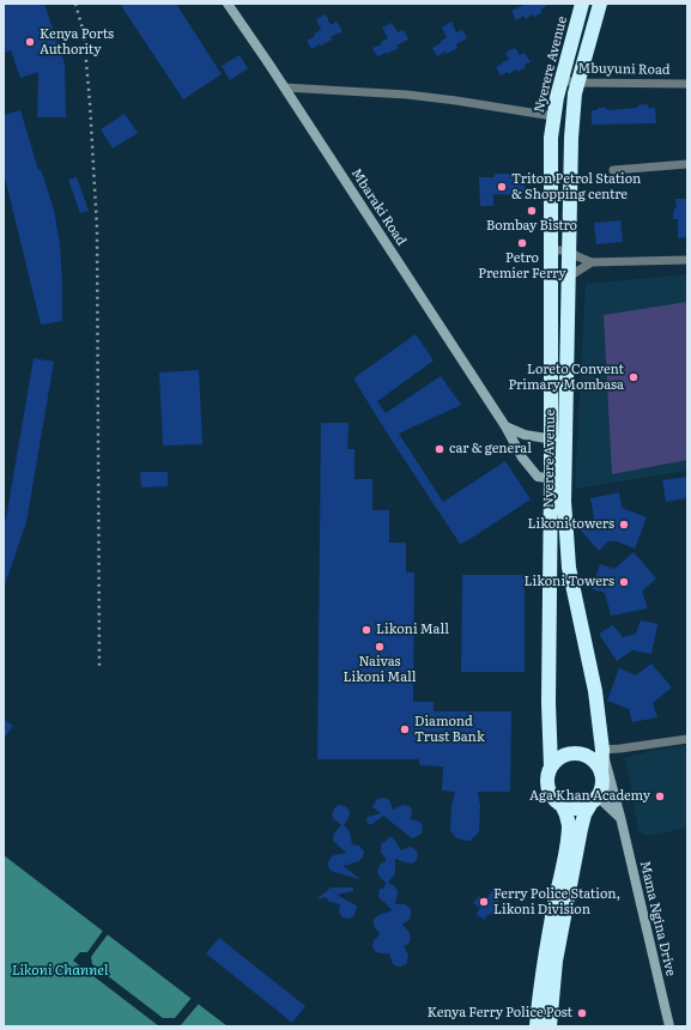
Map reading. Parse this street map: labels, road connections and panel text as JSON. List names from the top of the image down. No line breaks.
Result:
{"streets":{"highway":["Nyerere Avenue"],"main road":["Mbaraki Road","Mama Ngina Drive"],"street":["Mbuyuni Road"]},"crossings":[["Nyerere Avenue","Mbuyuni Road"],["Nyerere Avenue","Mbaraki Road"],["Nyerere Avenue","Mama Ngina Drive"]],"water":["Likoni Channel"],"places":["Kenya Ports Authority","Triton Petrol Station & Shopping centre","Bombay Bistro","Petro Premier Ferry","Loreto Convent Primary Mombasa","car & general","Likoni towers","Likoni Towers","Likoni Mall","Naivas Likoni Mall","Diamond Trust Bank","Aga Khan Academy","Ferry Police Station, Likoni Division","Kenya Ferry Police Post"]}
